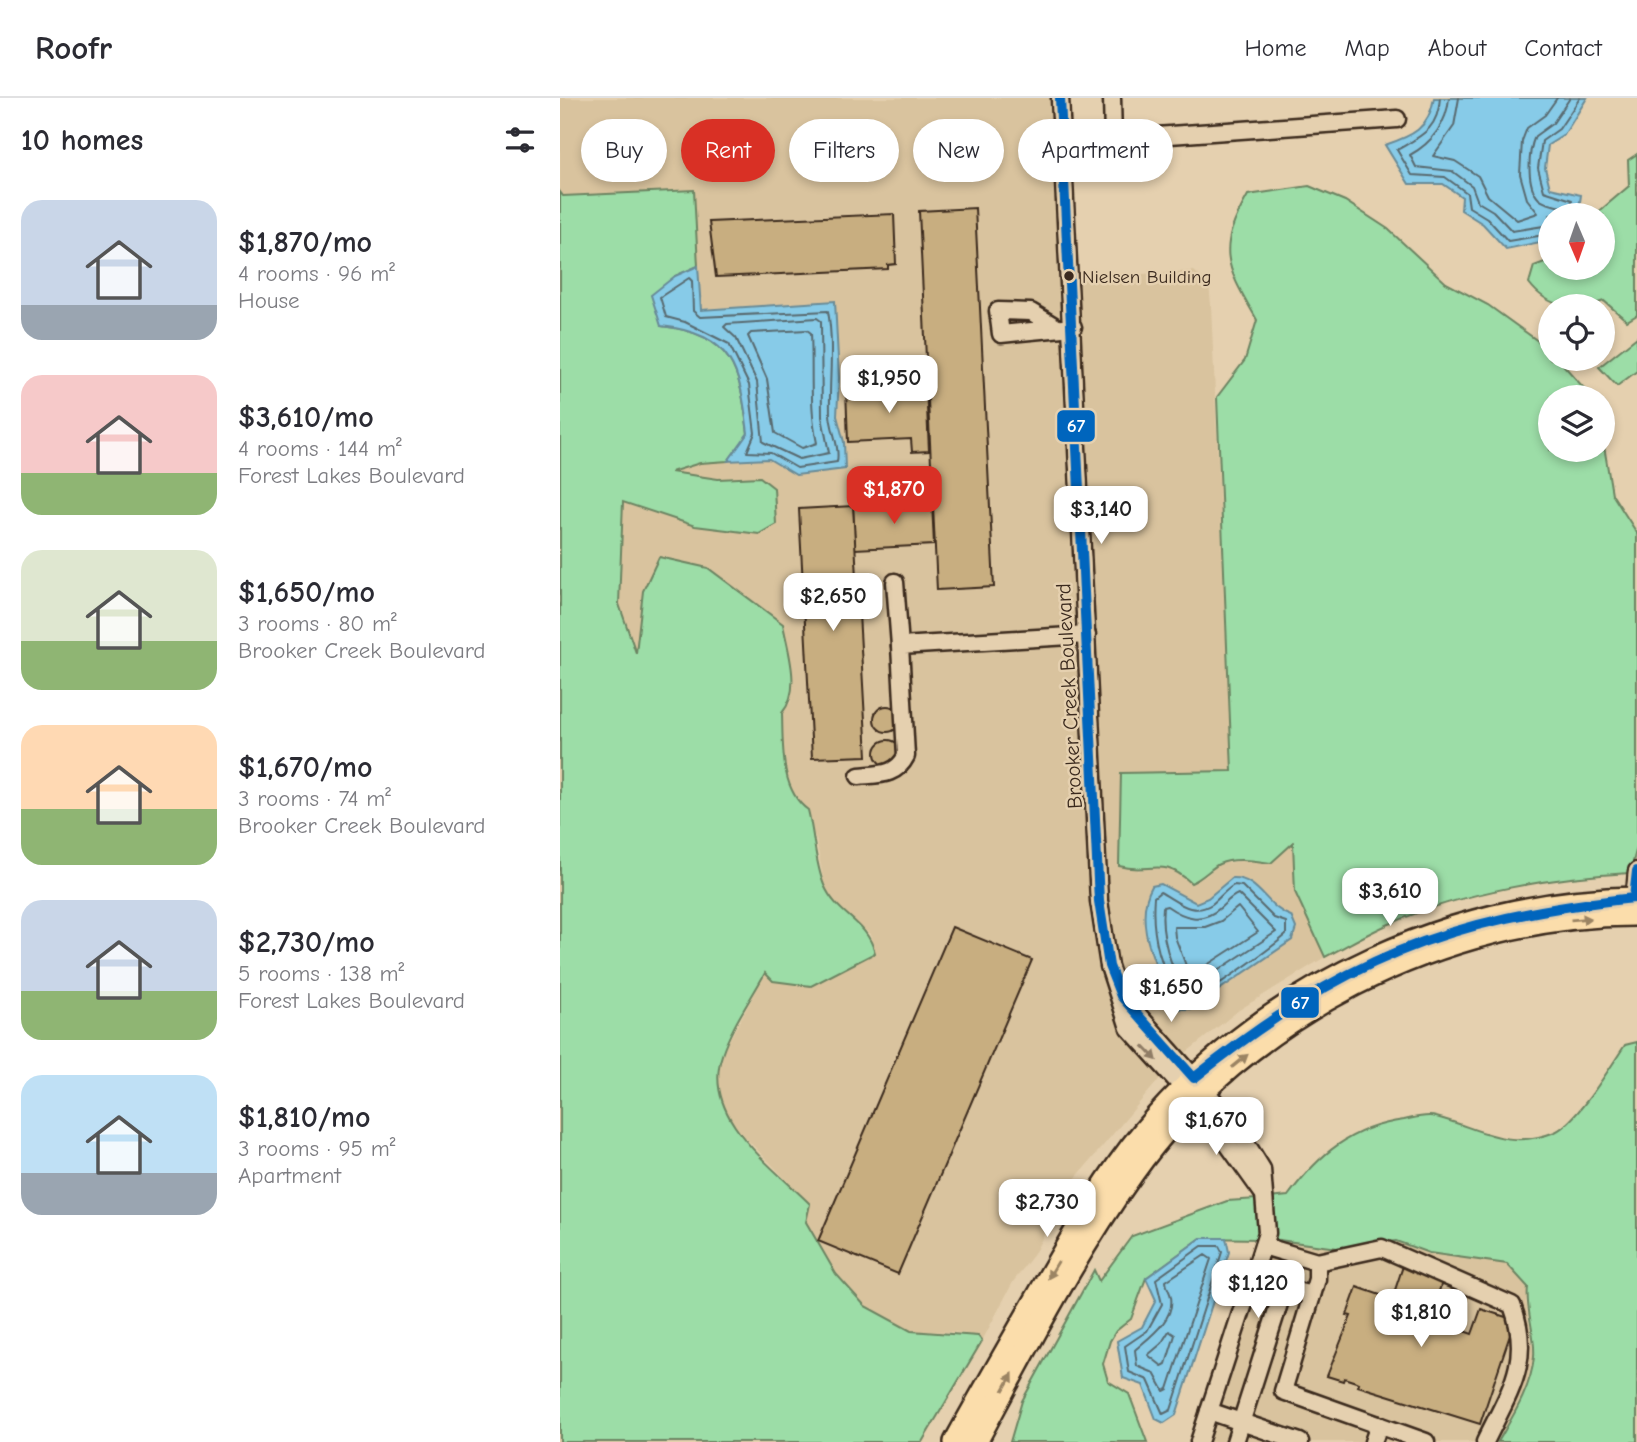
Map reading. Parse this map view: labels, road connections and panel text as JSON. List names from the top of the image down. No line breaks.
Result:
{"streets":{"street":["Brooker Creek Boulevard"]},"places":["Nielsen Building"],"lines":["transit line 67"],"north":"bottom","page":{"header":"Roofr","nav":["Home","Map","About","Contact"],"heading":"10 homes","chip":["Buy","Rent","Filters","New","Apartment"],"list":[{"name":"$1,870/mo","note":"4 rooms · 96 m² · House"},{"name":"$3,610/mo","note":"4 rooms · 144 m² · Forest Lakes Boulevard"},{"name":"$1,650/mo","note":"3 rooms · 80 m² · Brooker Creek Boulevard"},{"name":"$1,670/mo","note":"3 rooms · 74 m² · Brooker Creek Boulevard"},{"name":"$2,730/mo","note":"5 rooms · 138 m² · Forest Lakes Boulevard"},{"name":"$1,810/mo","note":"3 rooms · 95 m² · Apartment"}],"price":["$1,950","$1,870","$3,140","$2,650","$3,610","$1,650","$1,670","$2,730","$1,120","$1,810"]}}
